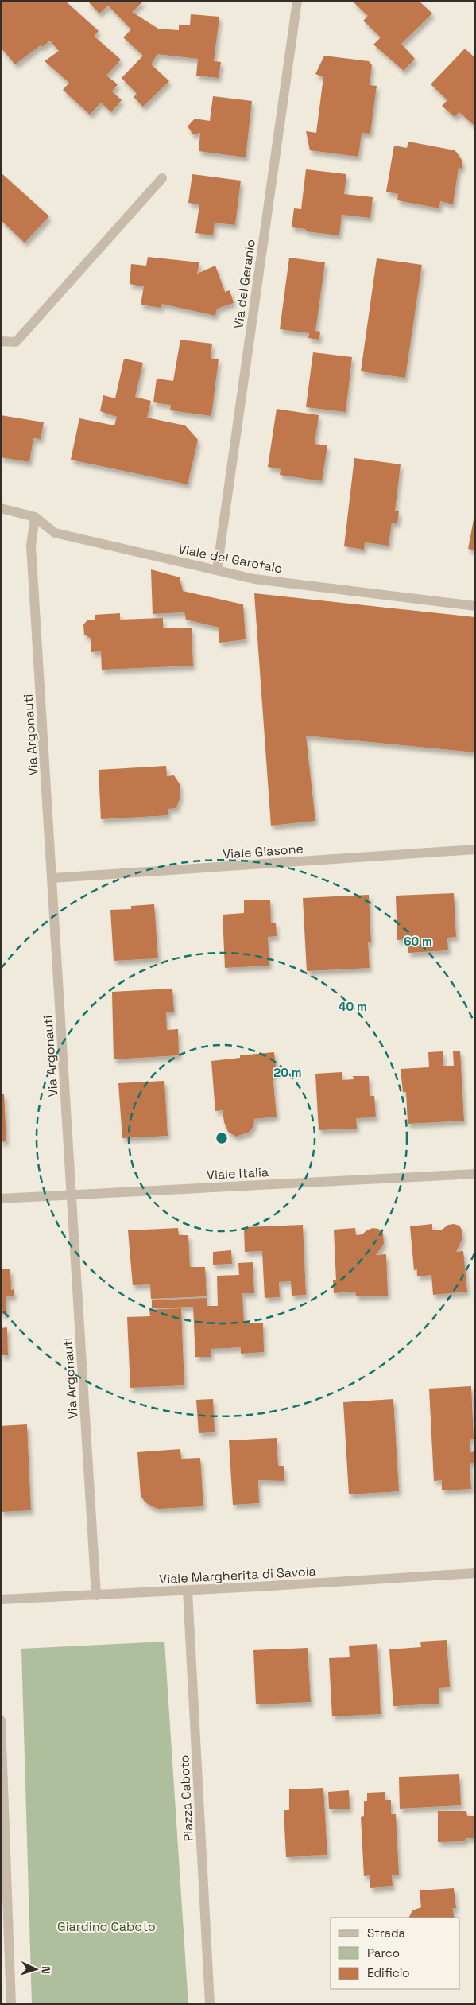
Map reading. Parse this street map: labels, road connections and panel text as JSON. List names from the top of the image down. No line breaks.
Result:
{"streets":{"street":["Via del Geranio","Viale del Garofalo","Via Argonauti","Viale Giasone","Viale Italia","Viale Margherita di Savoia","Piazza Caboto"]},"crossings":[["Via del Geranio","Viale del Garofalo"],["Viale del Garofalo","Via Argonauti"],["Via Argonauti","Viale Giasone"],["Via Argonauti","Viale Italia"],["Via Argonauti","Viale Margherita di Savoia"],["Viale Margherita di Savoia","Piazza Caboto"]],"parks":["Giardino Caboto"],"legend":["Strada","Parco","Edificio"],"north":"right","rings":["60 m","40 m","20 m"]}
